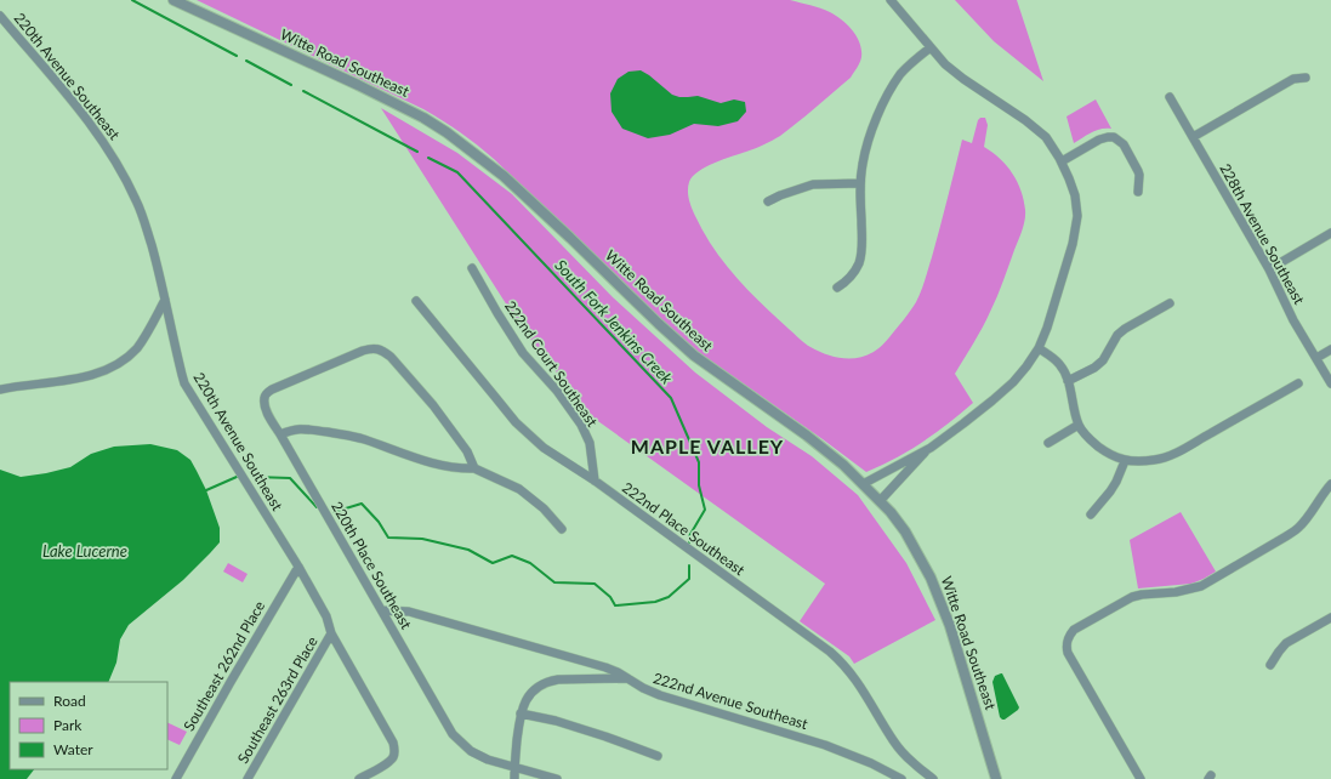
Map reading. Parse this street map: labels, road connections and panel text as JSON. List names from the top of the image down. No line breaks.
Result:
{"streets":{"street":["Witte Road Southeast","220th Avenue Southeast","228th Avenue Southeast","222nd Court Southeast","222nd Place Southeast","220th Place Southeast","Southeast 262nd Place","Southeast 263rd Place","222nd Avenue Southeast"]},"crossings":[["220th Avenue Southeast","Southeast 262nd Place"],["220th Avenue Southeast","Southeast 263rd Place"],["222nd Court Southeast","222nd Place Southeast"],["220th Place Southeast","222nd Avenue Southeast"]],"districts":["MAPLE VALLEY"],"water":["South Fork Jenkins Creek","Lake Lucerne"],"legend":["Road","Park","Water"]}
